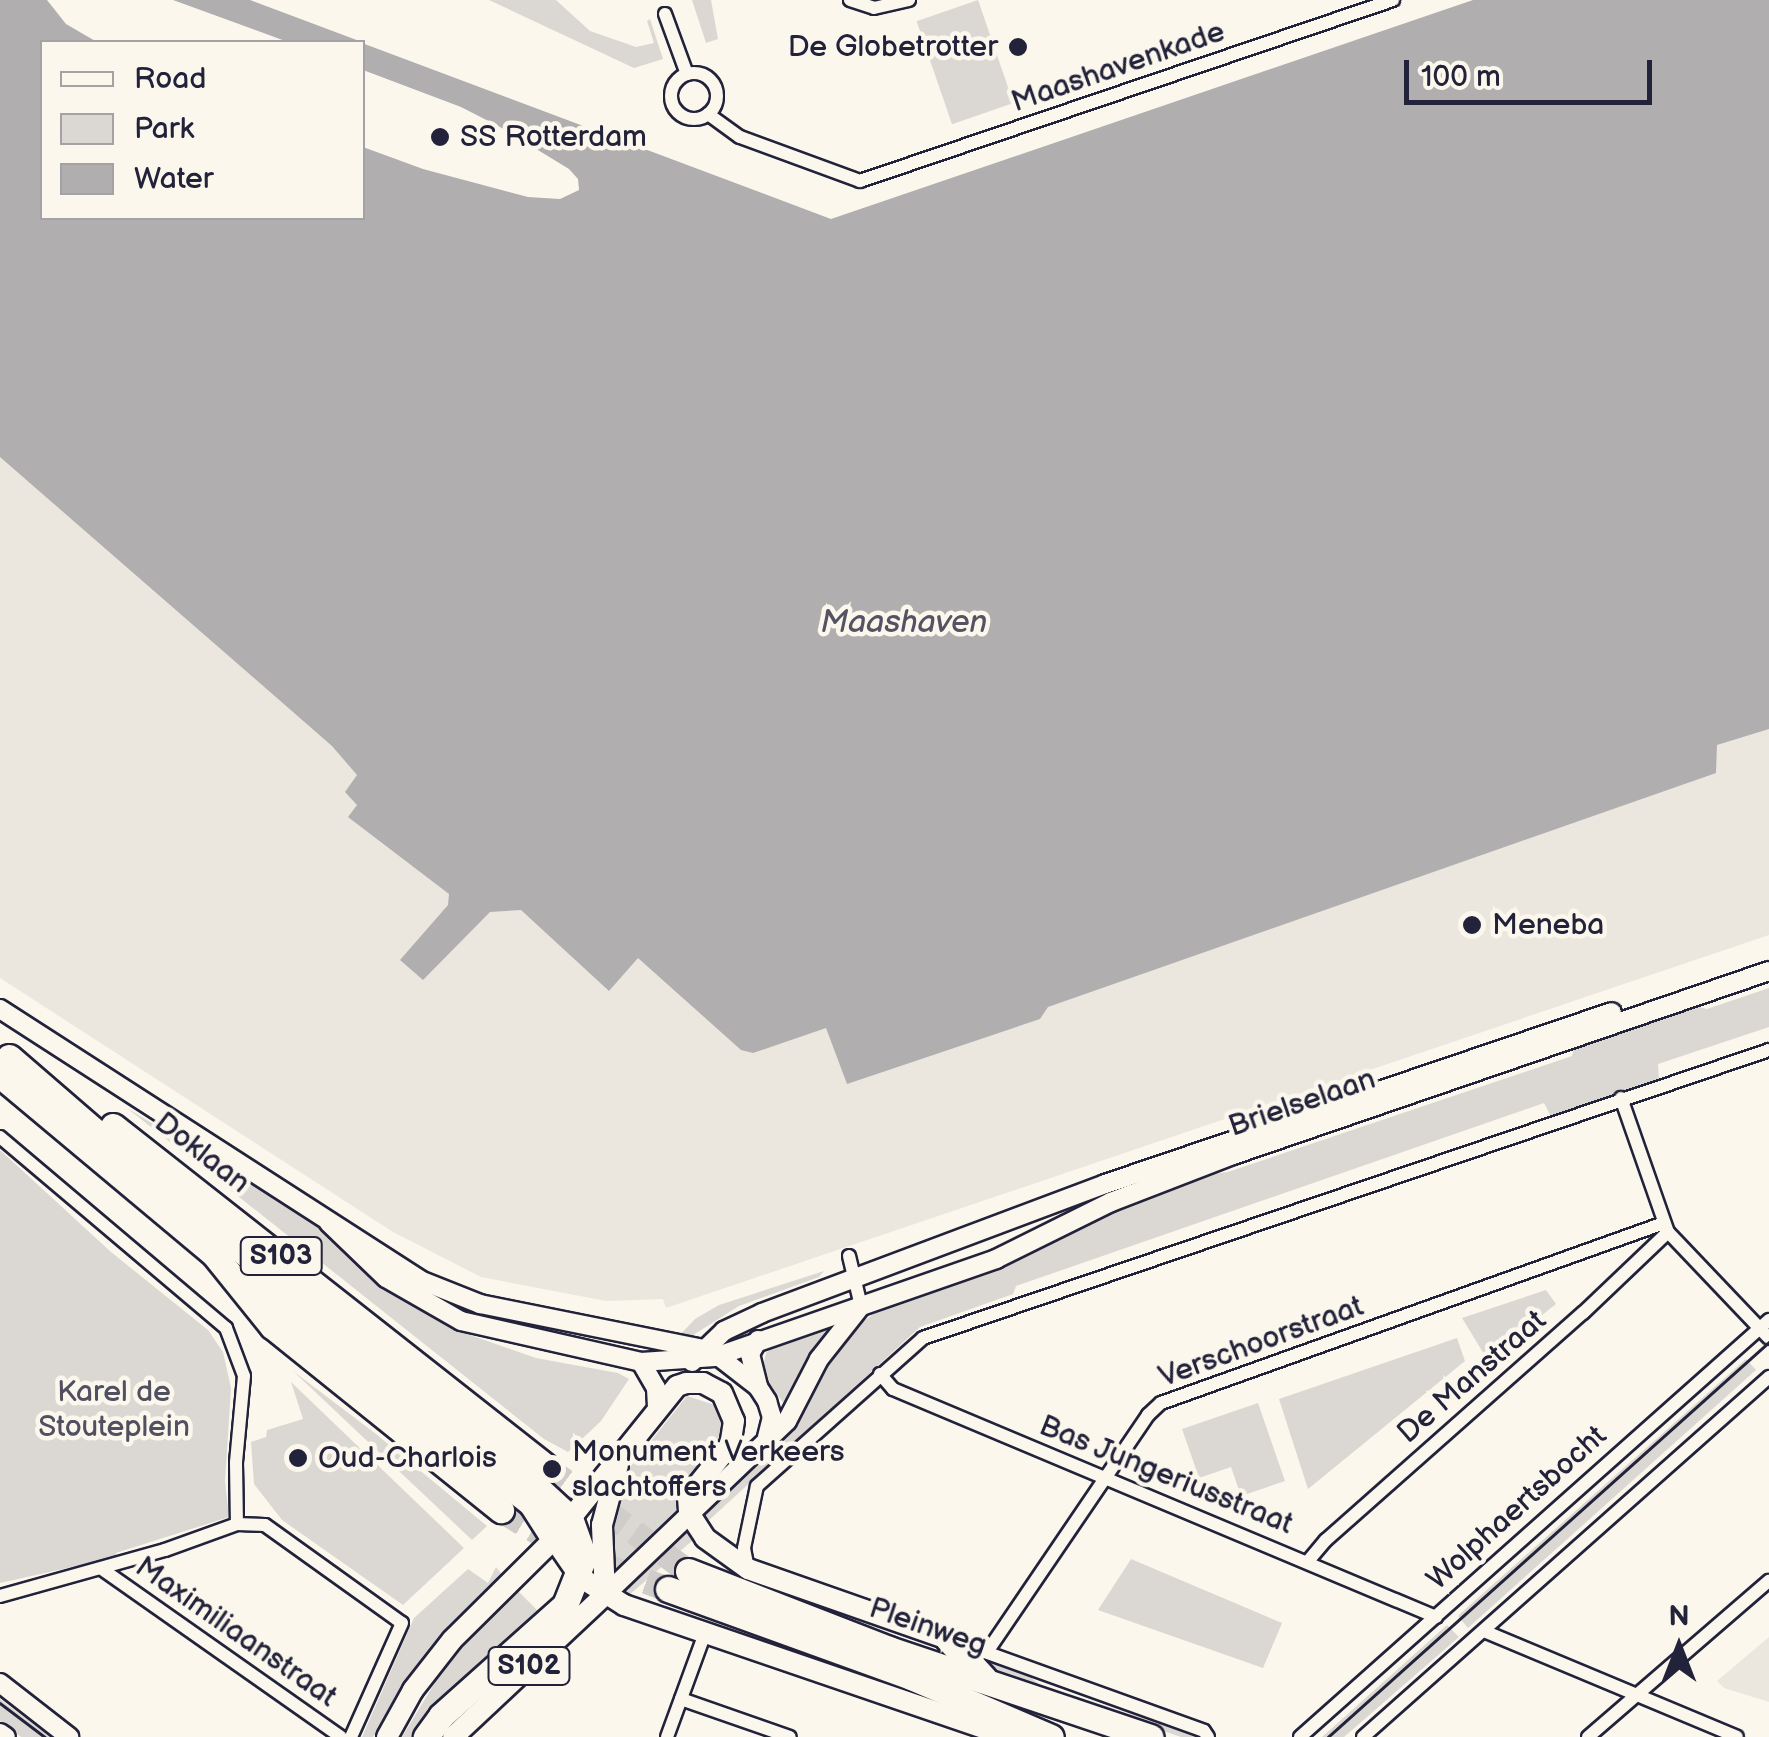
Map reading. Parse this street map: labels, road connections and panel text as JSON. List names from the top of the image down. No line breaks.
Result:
{"streets":{"highway":["Doklaan","S103","Pleinweg"],"main road":["Brielselaan","S102"],"street":["Maashavenkade","Verschoorstraat","De Manstraat","Bas Jungeriusstraat","Wolphaertsbocht","Maximiliaanstraat"]},"crossings":[["Brielselaan","Doklaan"],["Doklaan","S103"],["Verschoorstraat","De Manstraat"],["Verschoorstraat","Bas Jungeriusstraat"],["Verschoorstraat","Pleinweg"],["De Manstraat","Bas Jungeriusstraat"],["Bas Jungeriusstraat","Wolphaertsbocht"],["Pleinweg","S102"]],"water":["Maashaven"],"parks":["Karel de Stouteplein"],"places":["De Globetrotter","SS Rotterdam","Meneba","Oud-Charlois","Monument Verkeers slachtoffers"],"legend":["Road","Park","Water"],"scale_bar":"100 m","north":"top"}
